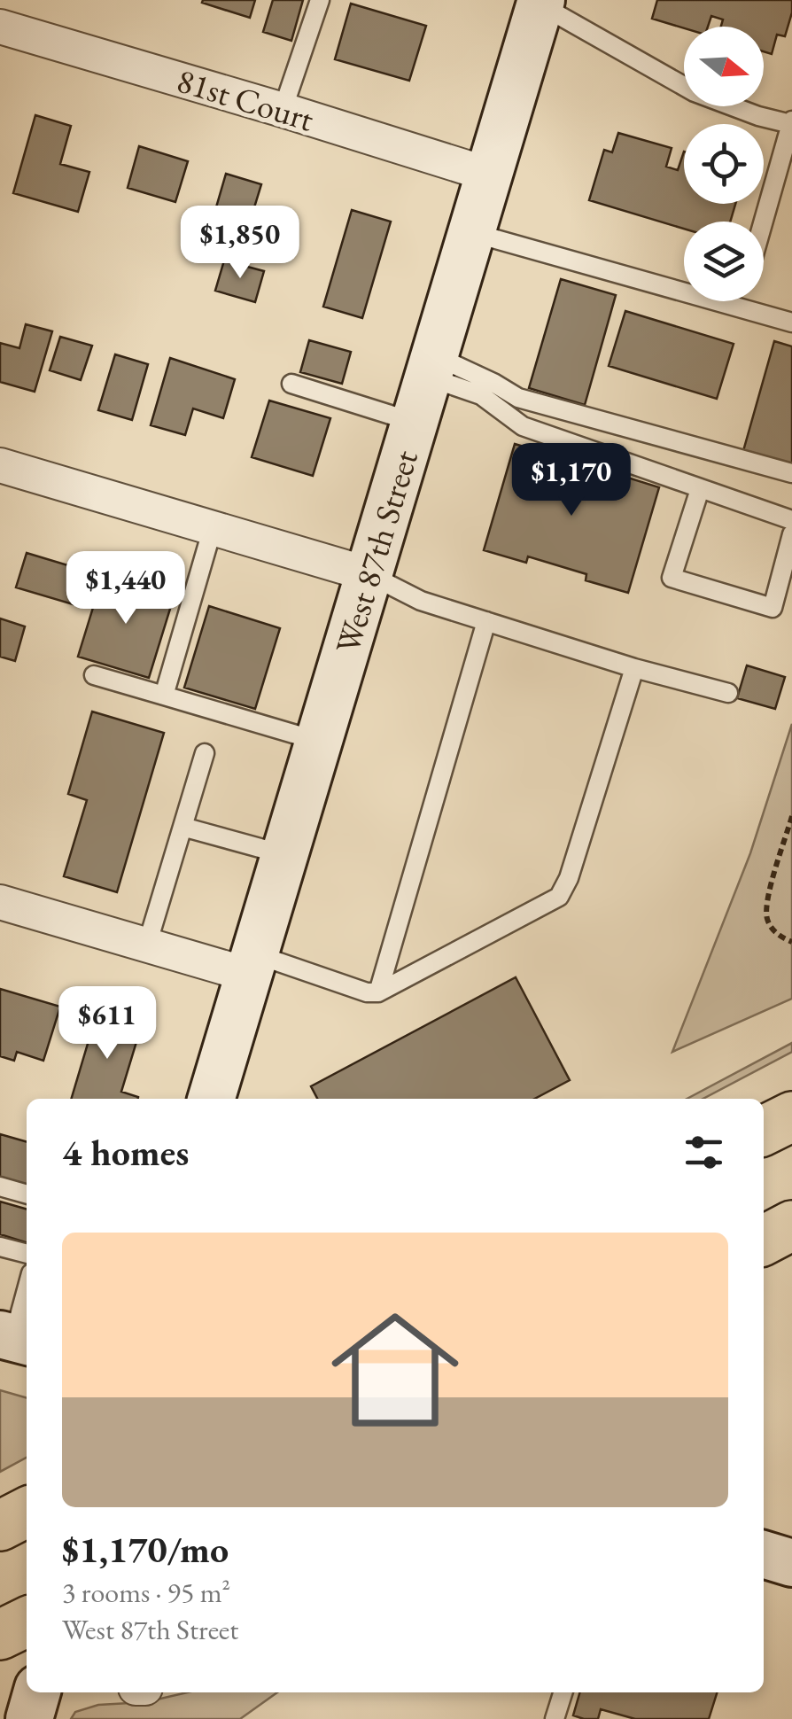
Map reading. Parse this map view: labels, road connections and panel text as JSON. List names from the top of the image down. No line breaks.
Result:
{"streets":{"main road":["West 87th Street"],"street":["81st Court"]},"crossings":[["81st Court","West 87th Street"]],"north":"right","page":{"price":["$1,850","$1,170","$1,440","$611"],"heading":"4 homes","list":[{"name":"$1,170/mo","note":"3 rooms · 95 m² · West 87th Street"}]}}
